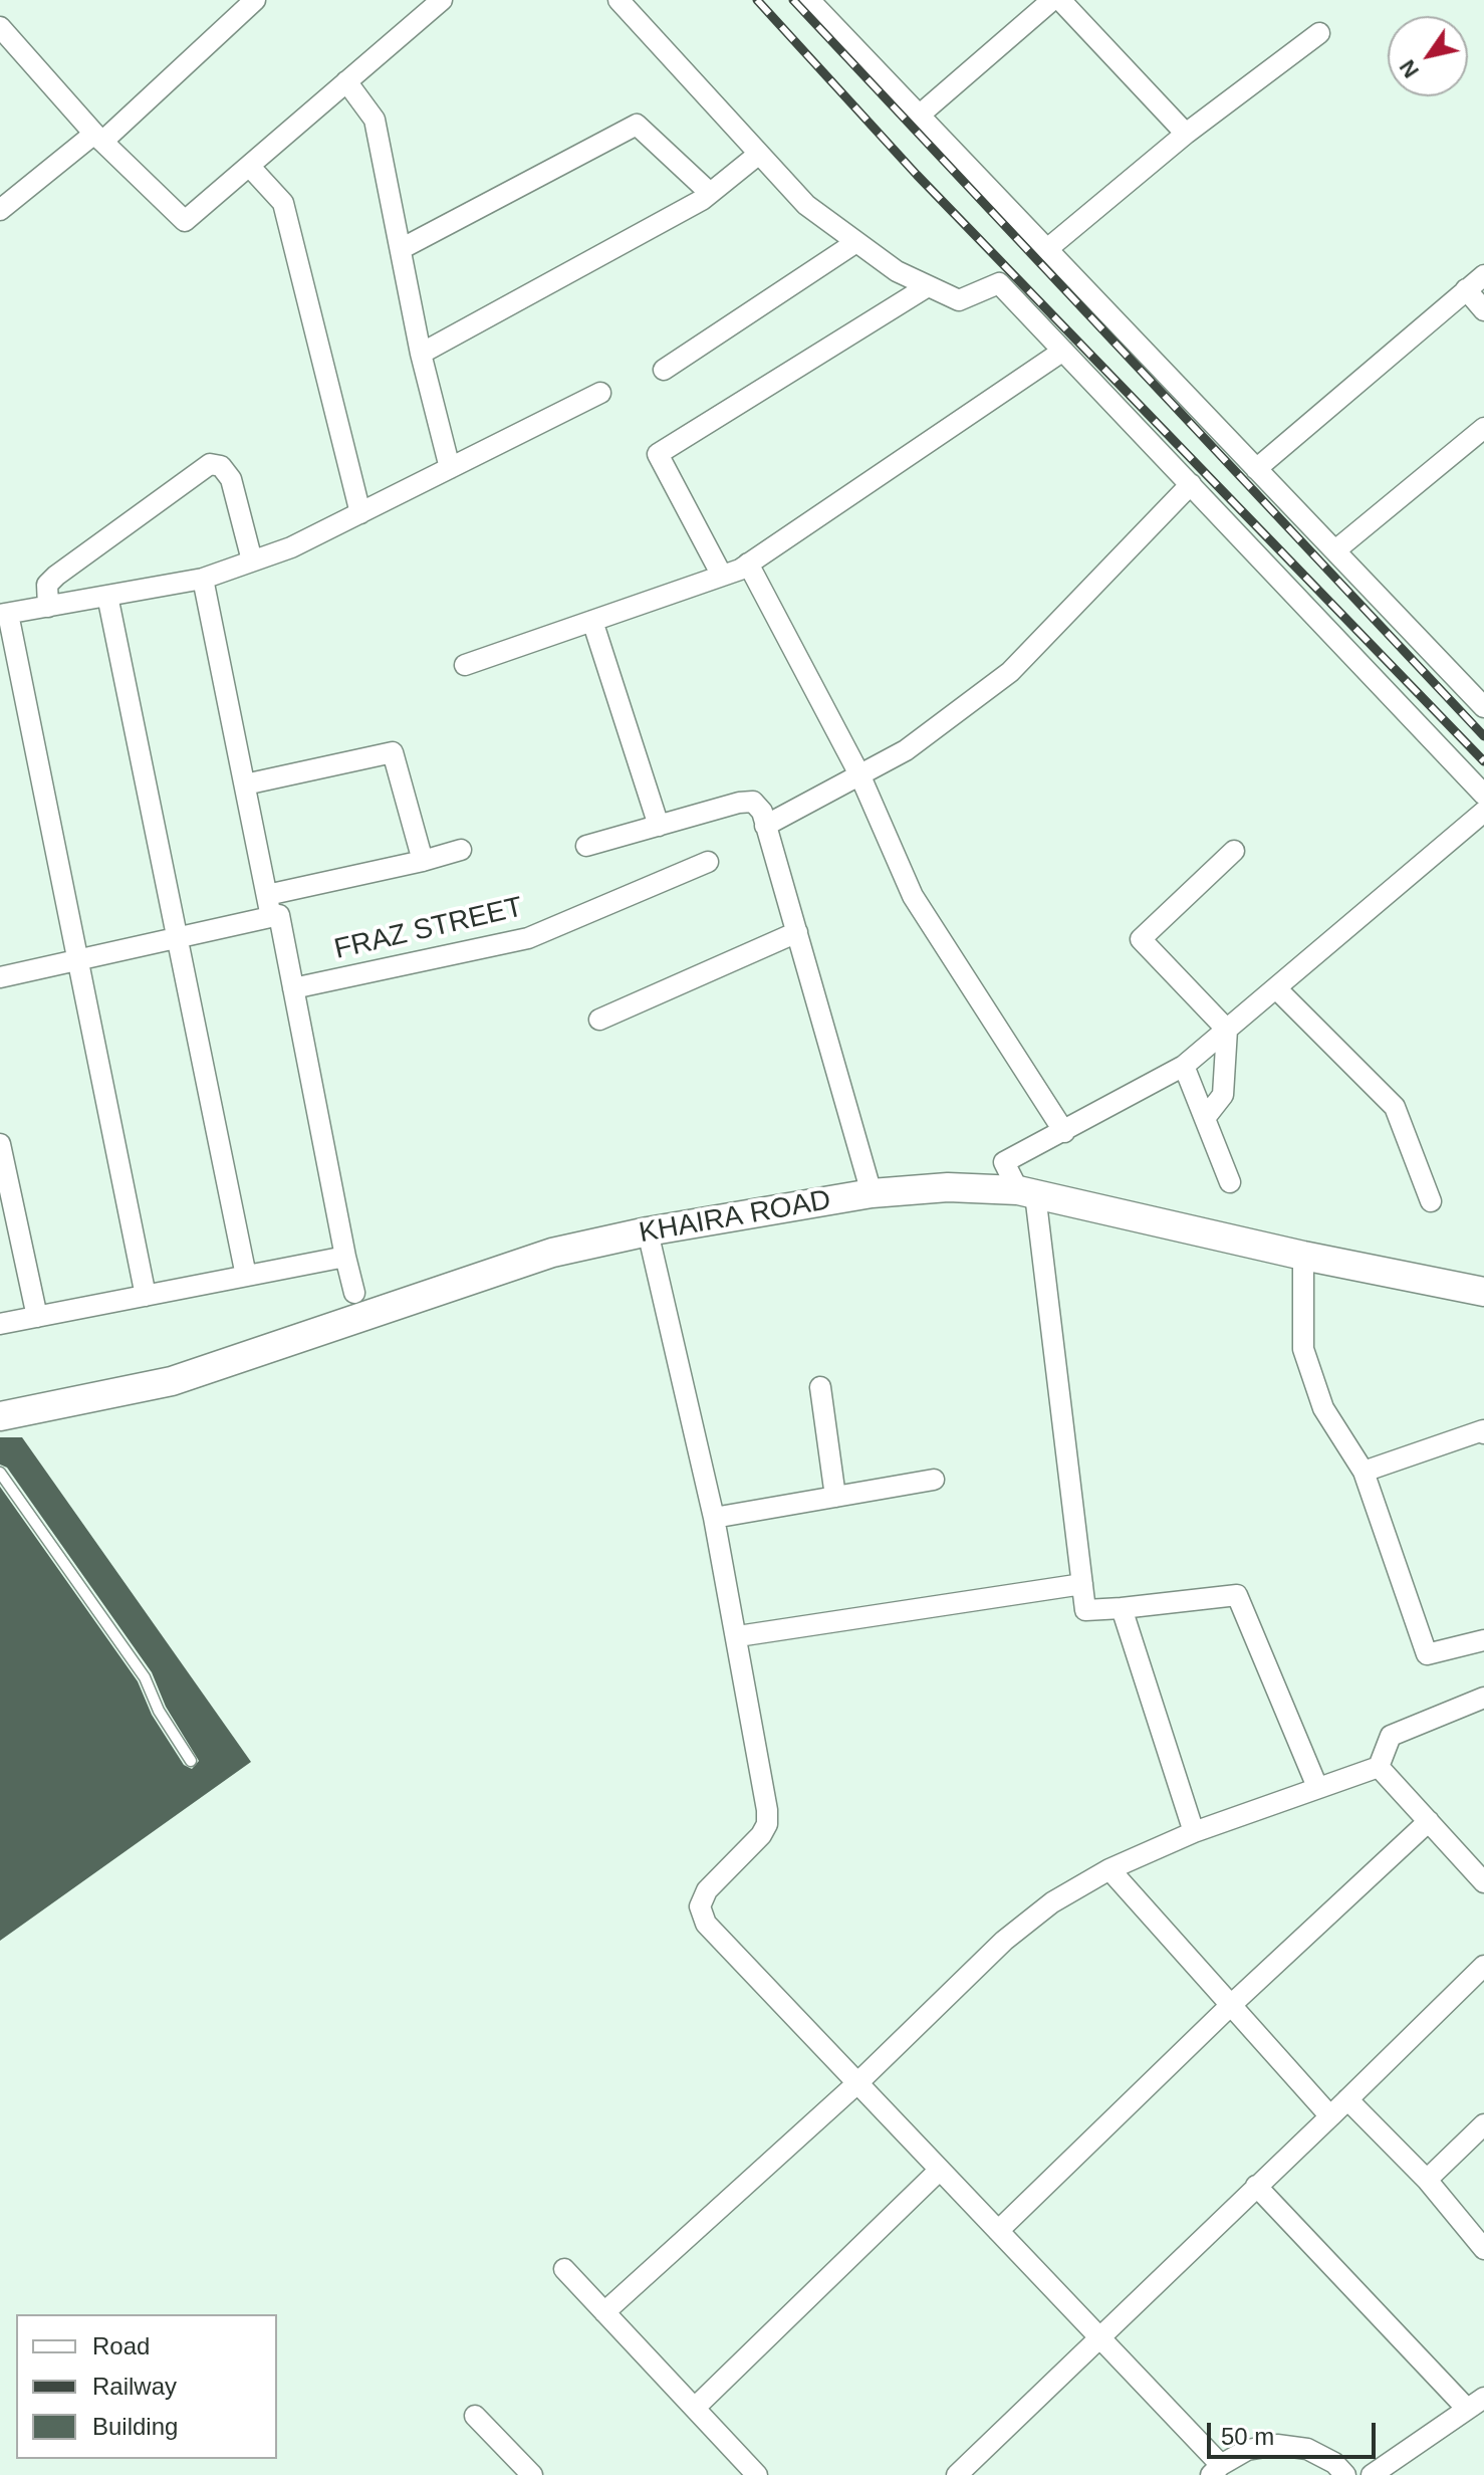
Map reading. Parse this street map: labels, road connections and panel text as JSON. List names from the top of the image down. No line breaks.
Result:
{"streets":{"street":["FRAZ STREET","KHAIRA ROAD"]},"legend":["Road","Railway","Building"],"scale_bar":"50 m","north":"bottom left"}
